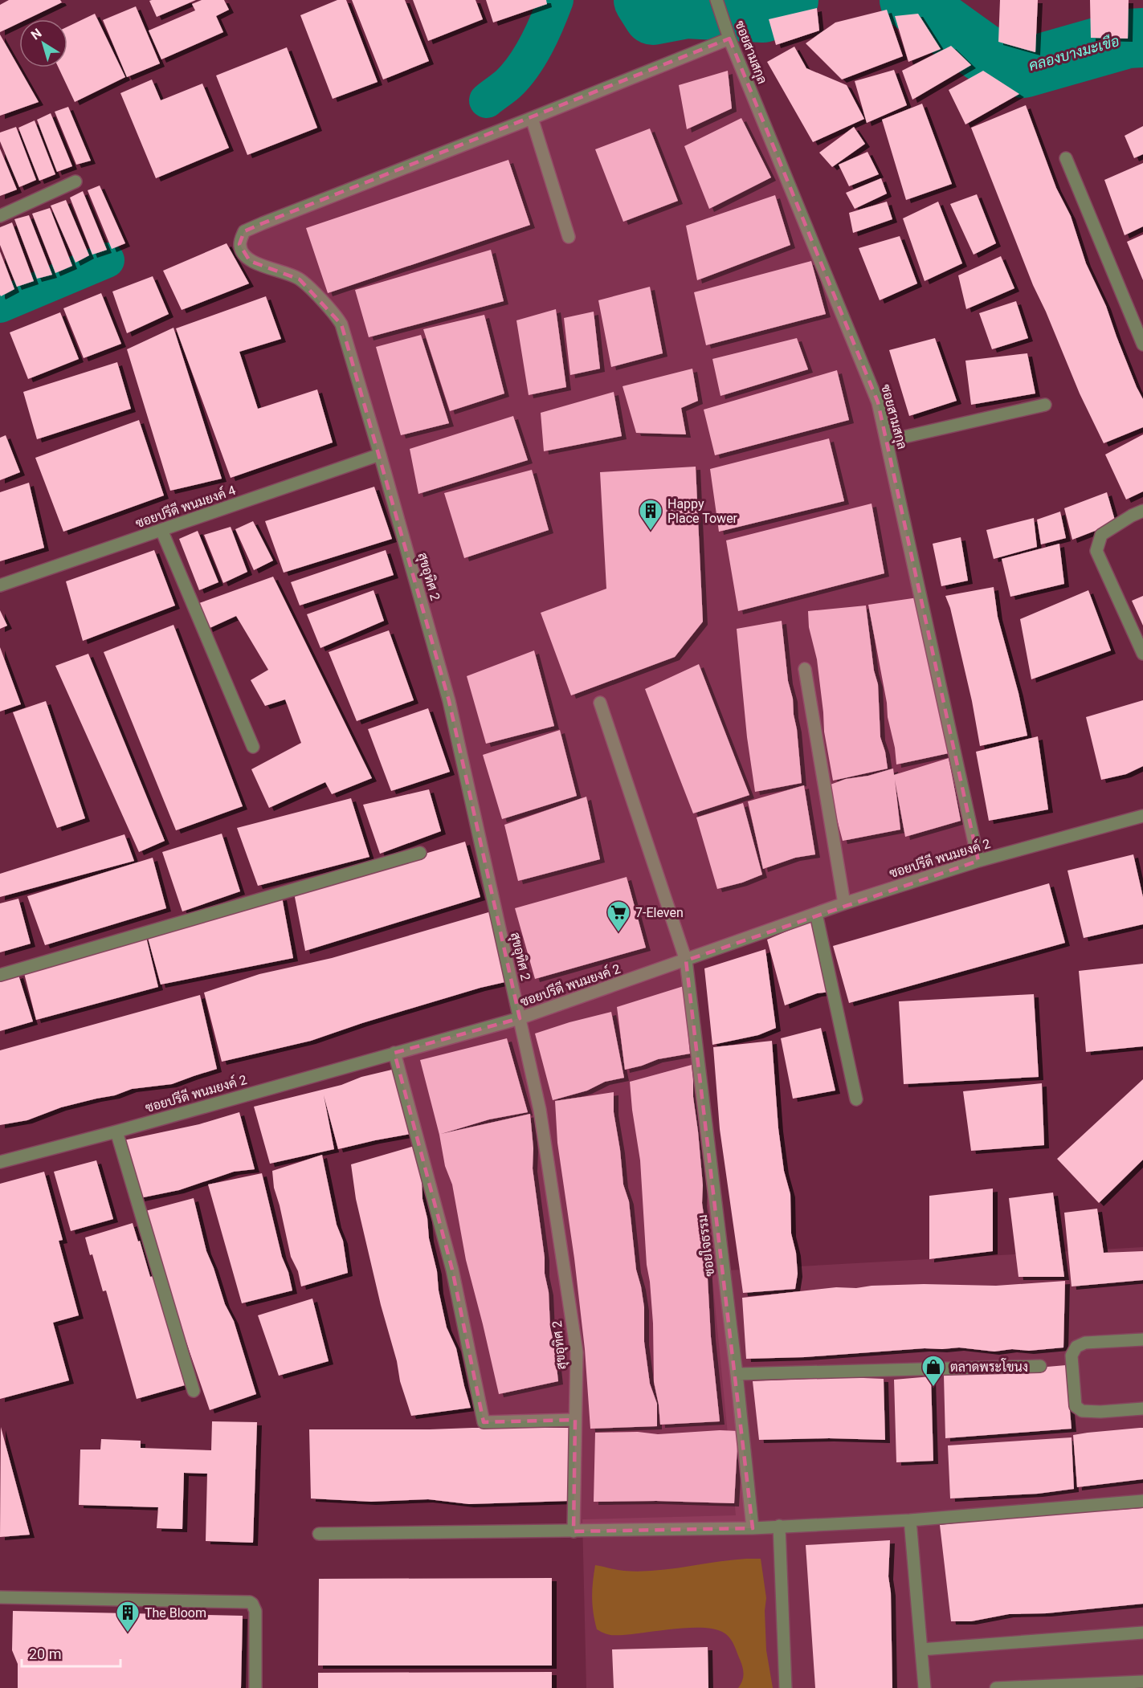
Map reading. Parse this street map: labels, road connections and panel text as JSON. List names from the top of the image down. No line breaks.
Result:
{"streets":{"street":["ซอยสามสกุล","ซอยปรีดี พนมยงค์ 4","สุขอุทิศ 2","ซอยปรีดี พนมยงค์ 2","ซอยใจธรรม"]},"crossings":[["ซอยสามสกุล","ซอยปรีดี พนมยงค์ 2"],["ซอยปรีดี พนมยงค์ 4","สุขอุทิศ 2"],["สุขอุทิศ 2","ซอยปรีดี พนมยงค์ 2"],["ซอยปรีดี พนมยงค์ 2","ซอยใจธรรม"]],"water":["คลองบางมะเขือ"],"places":{"building":["Happy Place Tower","The Bloom"],"supermarket":["7-Eleven"],"shop":["ตลาดพระโขนง"]},"scale_bar":"20 m","north":"top left"}
